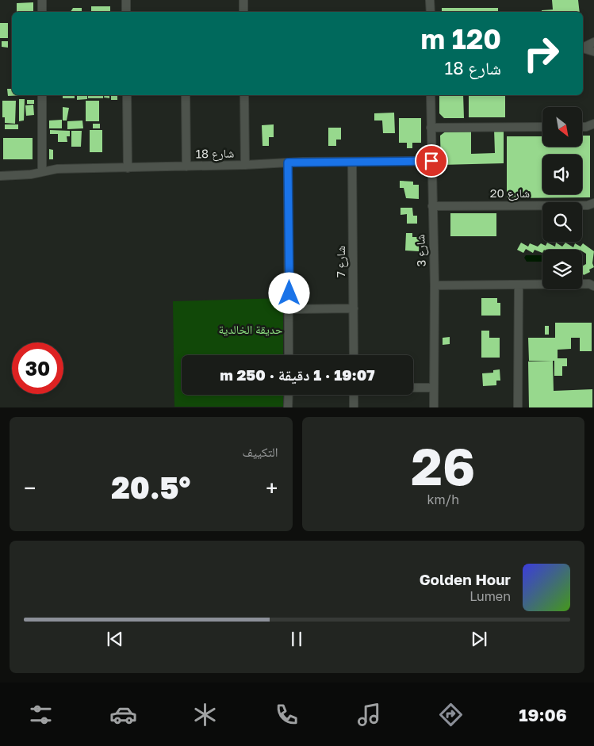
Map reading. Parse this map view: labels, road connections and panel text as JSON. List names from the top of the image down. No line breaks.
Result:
{"streets":{"street":["شارع 18","شارع 20","شارع 3","شارع 7"]},"crossings":[["شارع 18","شارع 3"],["شارع 18","شارع 7"],["شارع 20","شارع 3"]],"parks":["حديقة الخالدية"],"north":"bottom right","page":{"turn":["120 m","شارع 18"],"limit":"30","trip":"19:07 · 1 دقيقة · 250 m","tile":[["26","km/h"],"التكييف"],"heat":["−","20.5°","+"],"song":["Golden Hour","Lumen"],"tabs":"19:06"}}
